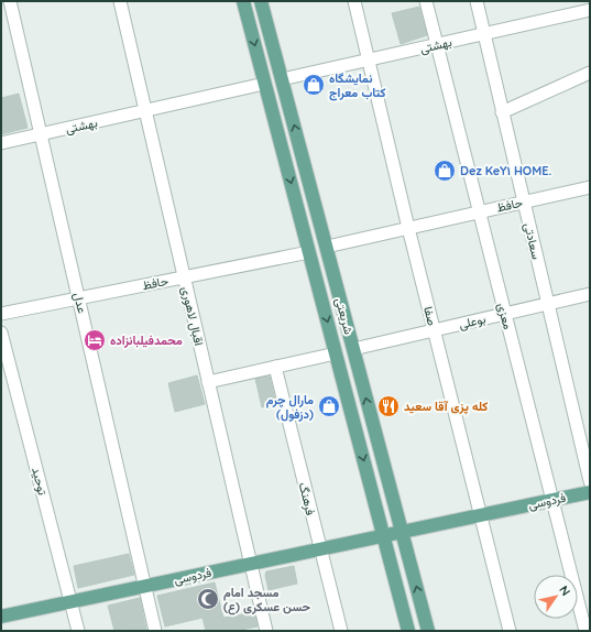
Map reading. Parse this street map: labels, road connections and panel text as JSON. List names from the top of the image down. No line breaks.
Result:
{"streets":{"main road":["شریعتی","فردوسی"],"street":["بهشتی","حافظ","سعادتی","عدل","اقبال لاهوری","صفا","معزی","بوعلی","توحید","فرهنگ"]},"crossings":[["بهشتی","سعادتی"],["بهشتی","عدل"],["بهشتی","اقبال لاهوری"],["بهشتی","شریعتی"],["بهشتی","صفا"],["بهشتی","معزی"],["حافظ","سعادتی"],["حافظ","عدل"],["حافظ","اقبال لاهوری"],["حافظ","شریعتی"],["حافظ","صفا"],["حافظ","معزی"],["سعادتی","بوعلی"],["عدل","فردوسی"],["اقبال لاهوری","فردوسی"],["شریعتی","بوعلی"],["شریعتی","فردوسی"],["صفا","بوعلی"],["صفا","فردوسی"],["معزی","بوعلی"],["معزی","فردوسی"],["توحید","فردوسی"],["فرهنگ","فردوسی"]],"places":{"shop":["نمایشگاه کتاب معراج","Dez KeY۱ HOME.","مارال چرم (دزفول)"],"hotel":["محمدفيلبانزاده"],"restaurant":["کله پزی آقا سعید"],"mosque":["مسجد امام حسن عسکری (ع)"]},"north":"top right"}
